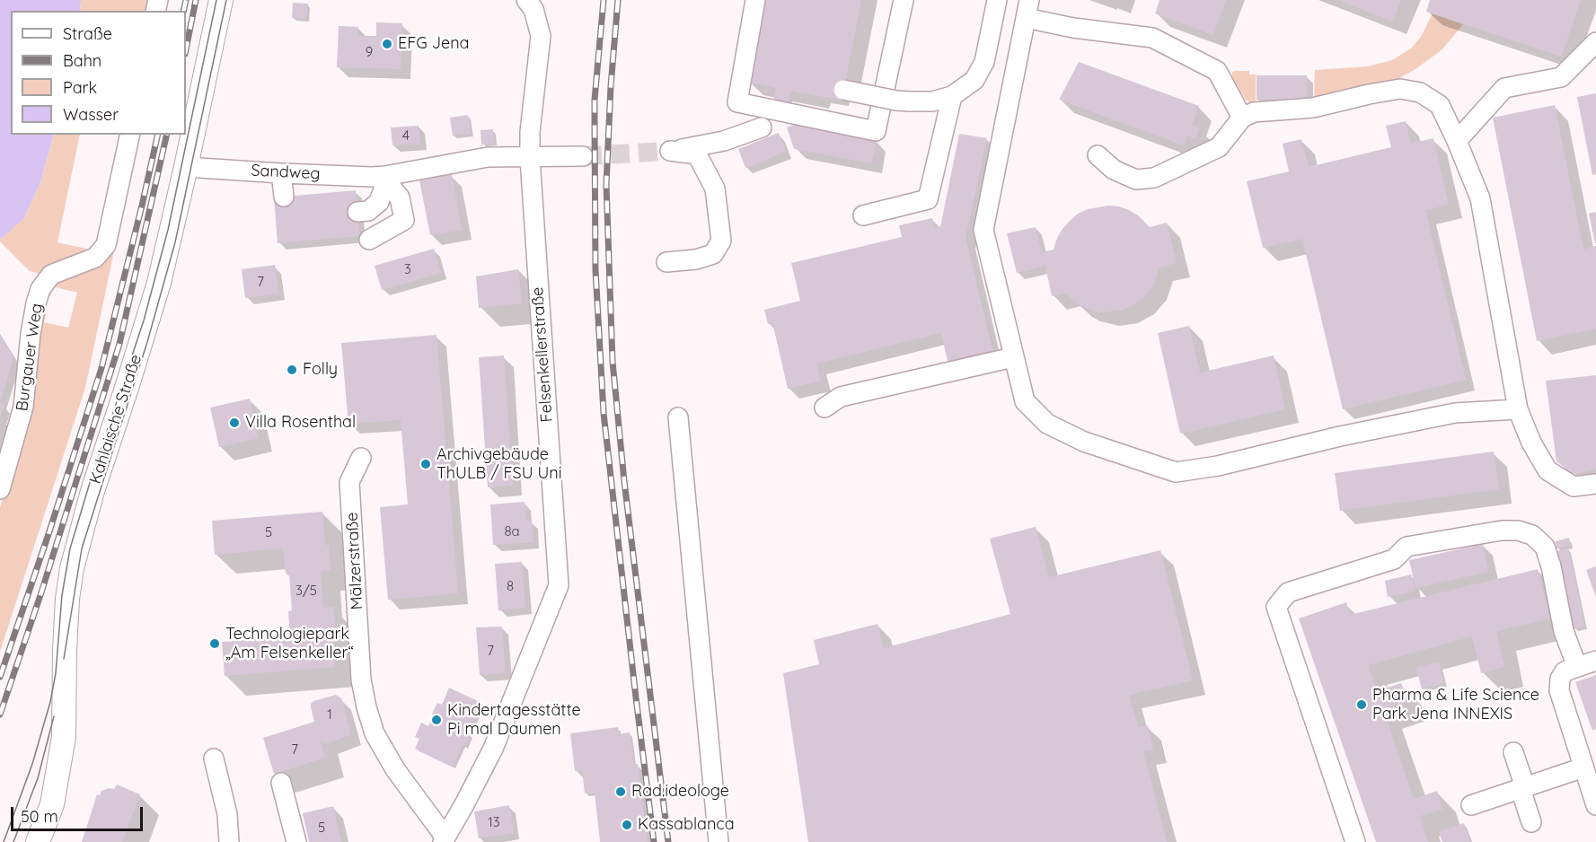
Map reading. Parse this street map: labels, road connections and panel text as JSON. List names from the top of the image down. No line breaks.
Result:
{"streets":{"main road":["Kahlaische Straße"],"street":["Sandweg","Felsenkellerstraße","Burgauer Weg","Mälzerstraße"]},"crossings":[["Sandweg","Felsenkellerstraße"],["Sandweg","Kahlaische Straße"],["Felsenkellerstraße","Mälzerstraße"]],"places":["EFG Jena","Folly","Villa Rosenthal","Archivgebäude ThULB / FSU Uni","Technologiepark „Am Felsenkeller“","Pharma & Life Science Park Jena INNEXIS","Kindertagesstätte Pi mal Daumen","Rad.ideologe","Kassablanca"],"house_numbers":["9","4","3","7","8a","5","8","3/5","7","1","7","13","5"],"legend":["Straße","Bahn","Park","Wasser"],"scale_bar":"50 m"}
